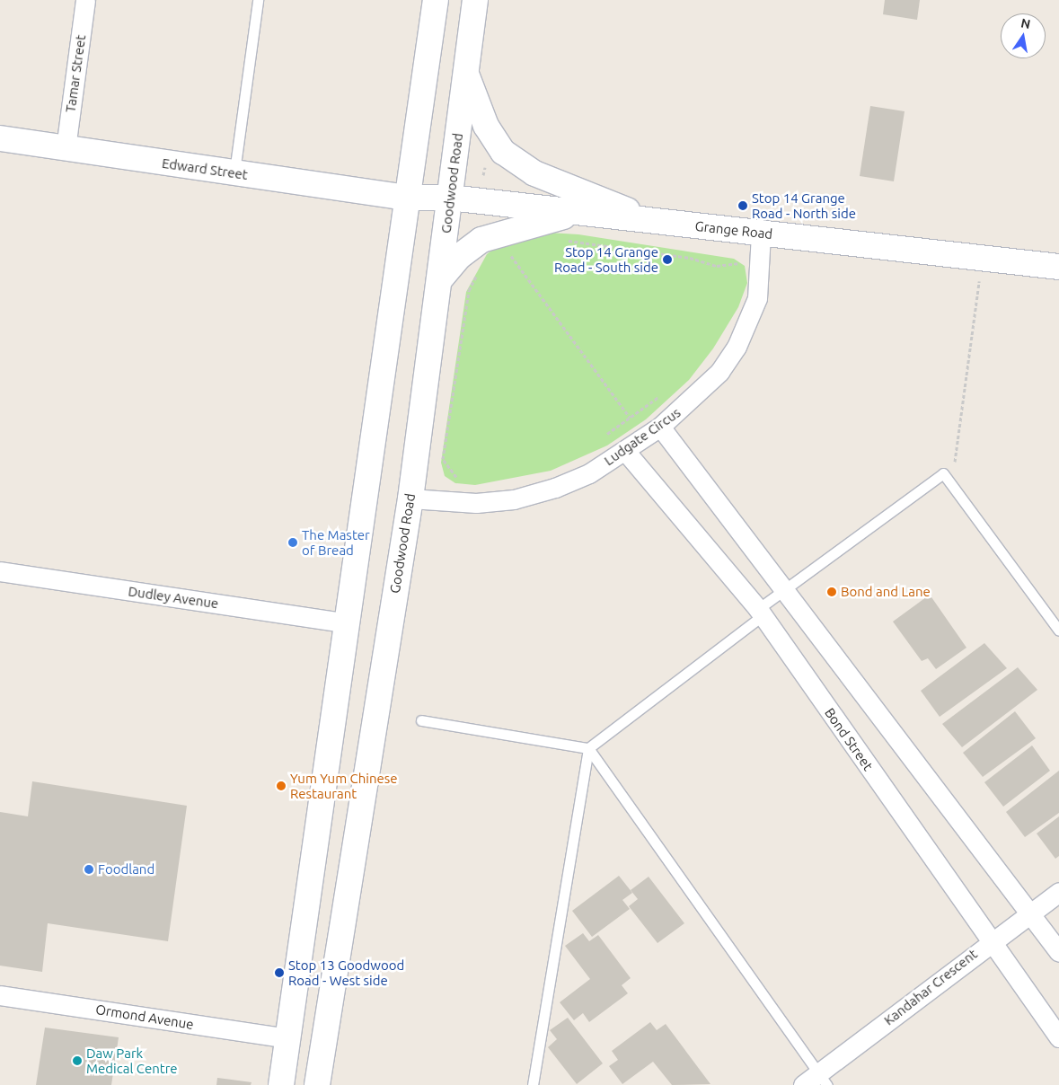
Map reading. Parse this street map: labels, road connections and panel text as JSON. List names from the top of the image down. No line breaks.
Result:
{"streets":{"main road":["Edward Street","Goodwood Road","Grange Road"],"street":["Tamar Street","Ludgate Circus","Dudley Avenue","Bond Street","Kandahar Crescent","Ormond Avenue"]},"crossings":[["Tamar Street","Edward Street"],["Edward Street","Grange Road"],["Goodwood Road","Grange Road"],["Goodwood Road","Ludgate Circus"],["Grange Road","Ludgate Circus"],["Ludgate Circus","Bond Street"],["Bond Street","Kandahar Crescent"]],"places":["Stop 14 Grange Road - North side","Stop 14 Grange Road - South side","The Master of Bread","Bond and Lane","Yum Yum Chinese Restaurant","Foodland","Stop 13 Goodwood Road - West side","Daw Park Medical Centre"],"north":"top"}
